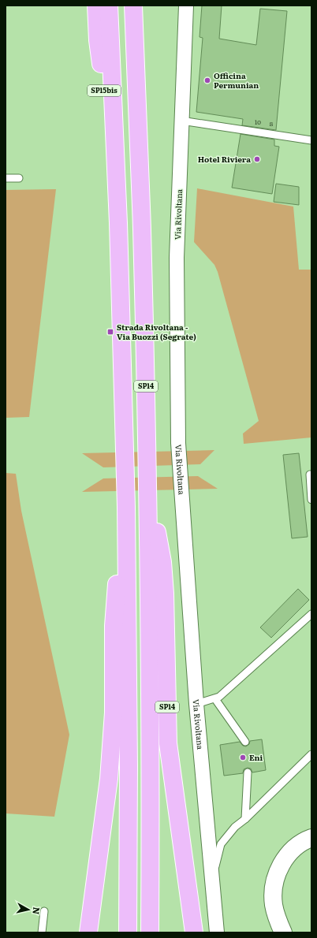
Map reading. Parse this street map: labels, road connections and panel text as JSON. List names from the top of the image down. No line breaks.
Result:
{"streets":{"highway":["SP15bis","SP14"],"street":["Via Rivoltana"]},"crossings":[["SP15bis","SP14"]],"places":{"other":["Officina Permunian","Hotel Riviera","Eni"],"transit":["Strada Rivoltana - Via Buozzi (Segrate)"]},"house_numbers":["10","8"],"north":"right"}
